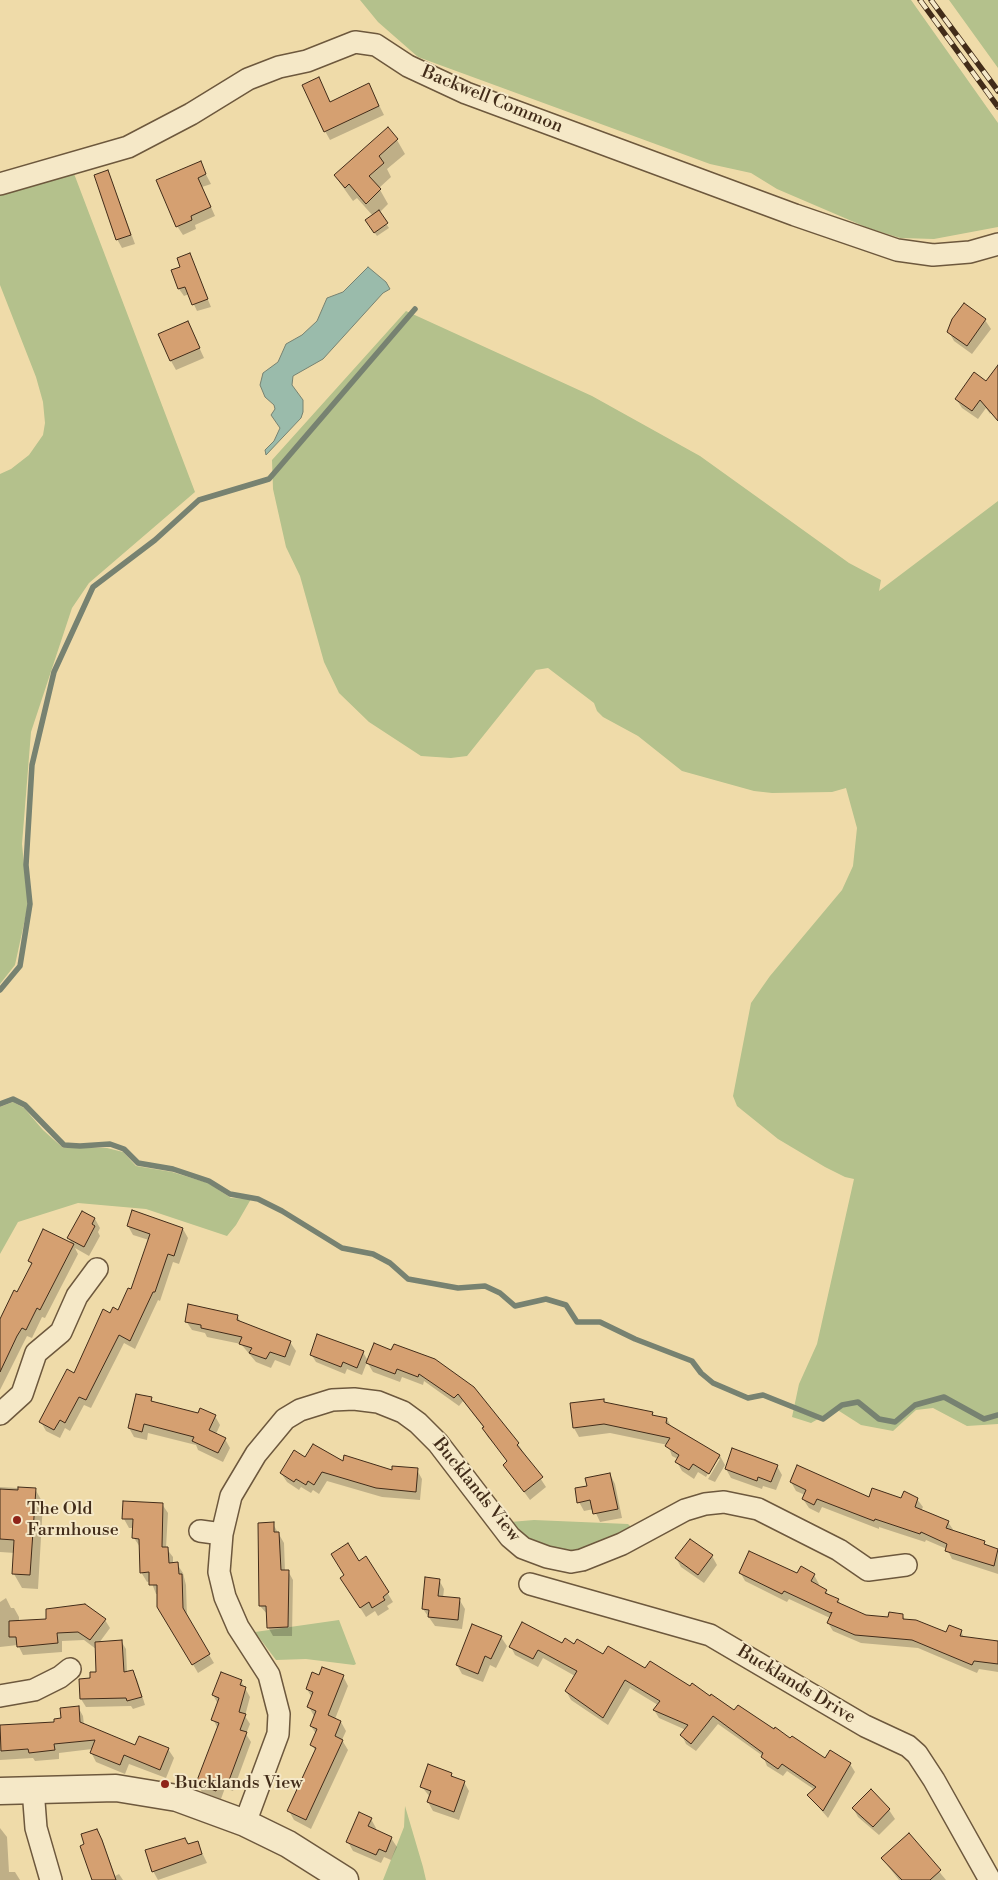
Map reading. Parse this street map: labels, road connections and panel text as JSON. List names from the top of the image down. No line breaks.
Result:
{"streets":{"street":["Backwell Common","Bucklands View","Bucklands Drive"]},"places":["The Old Farmhouse","Bucklands View"]}
